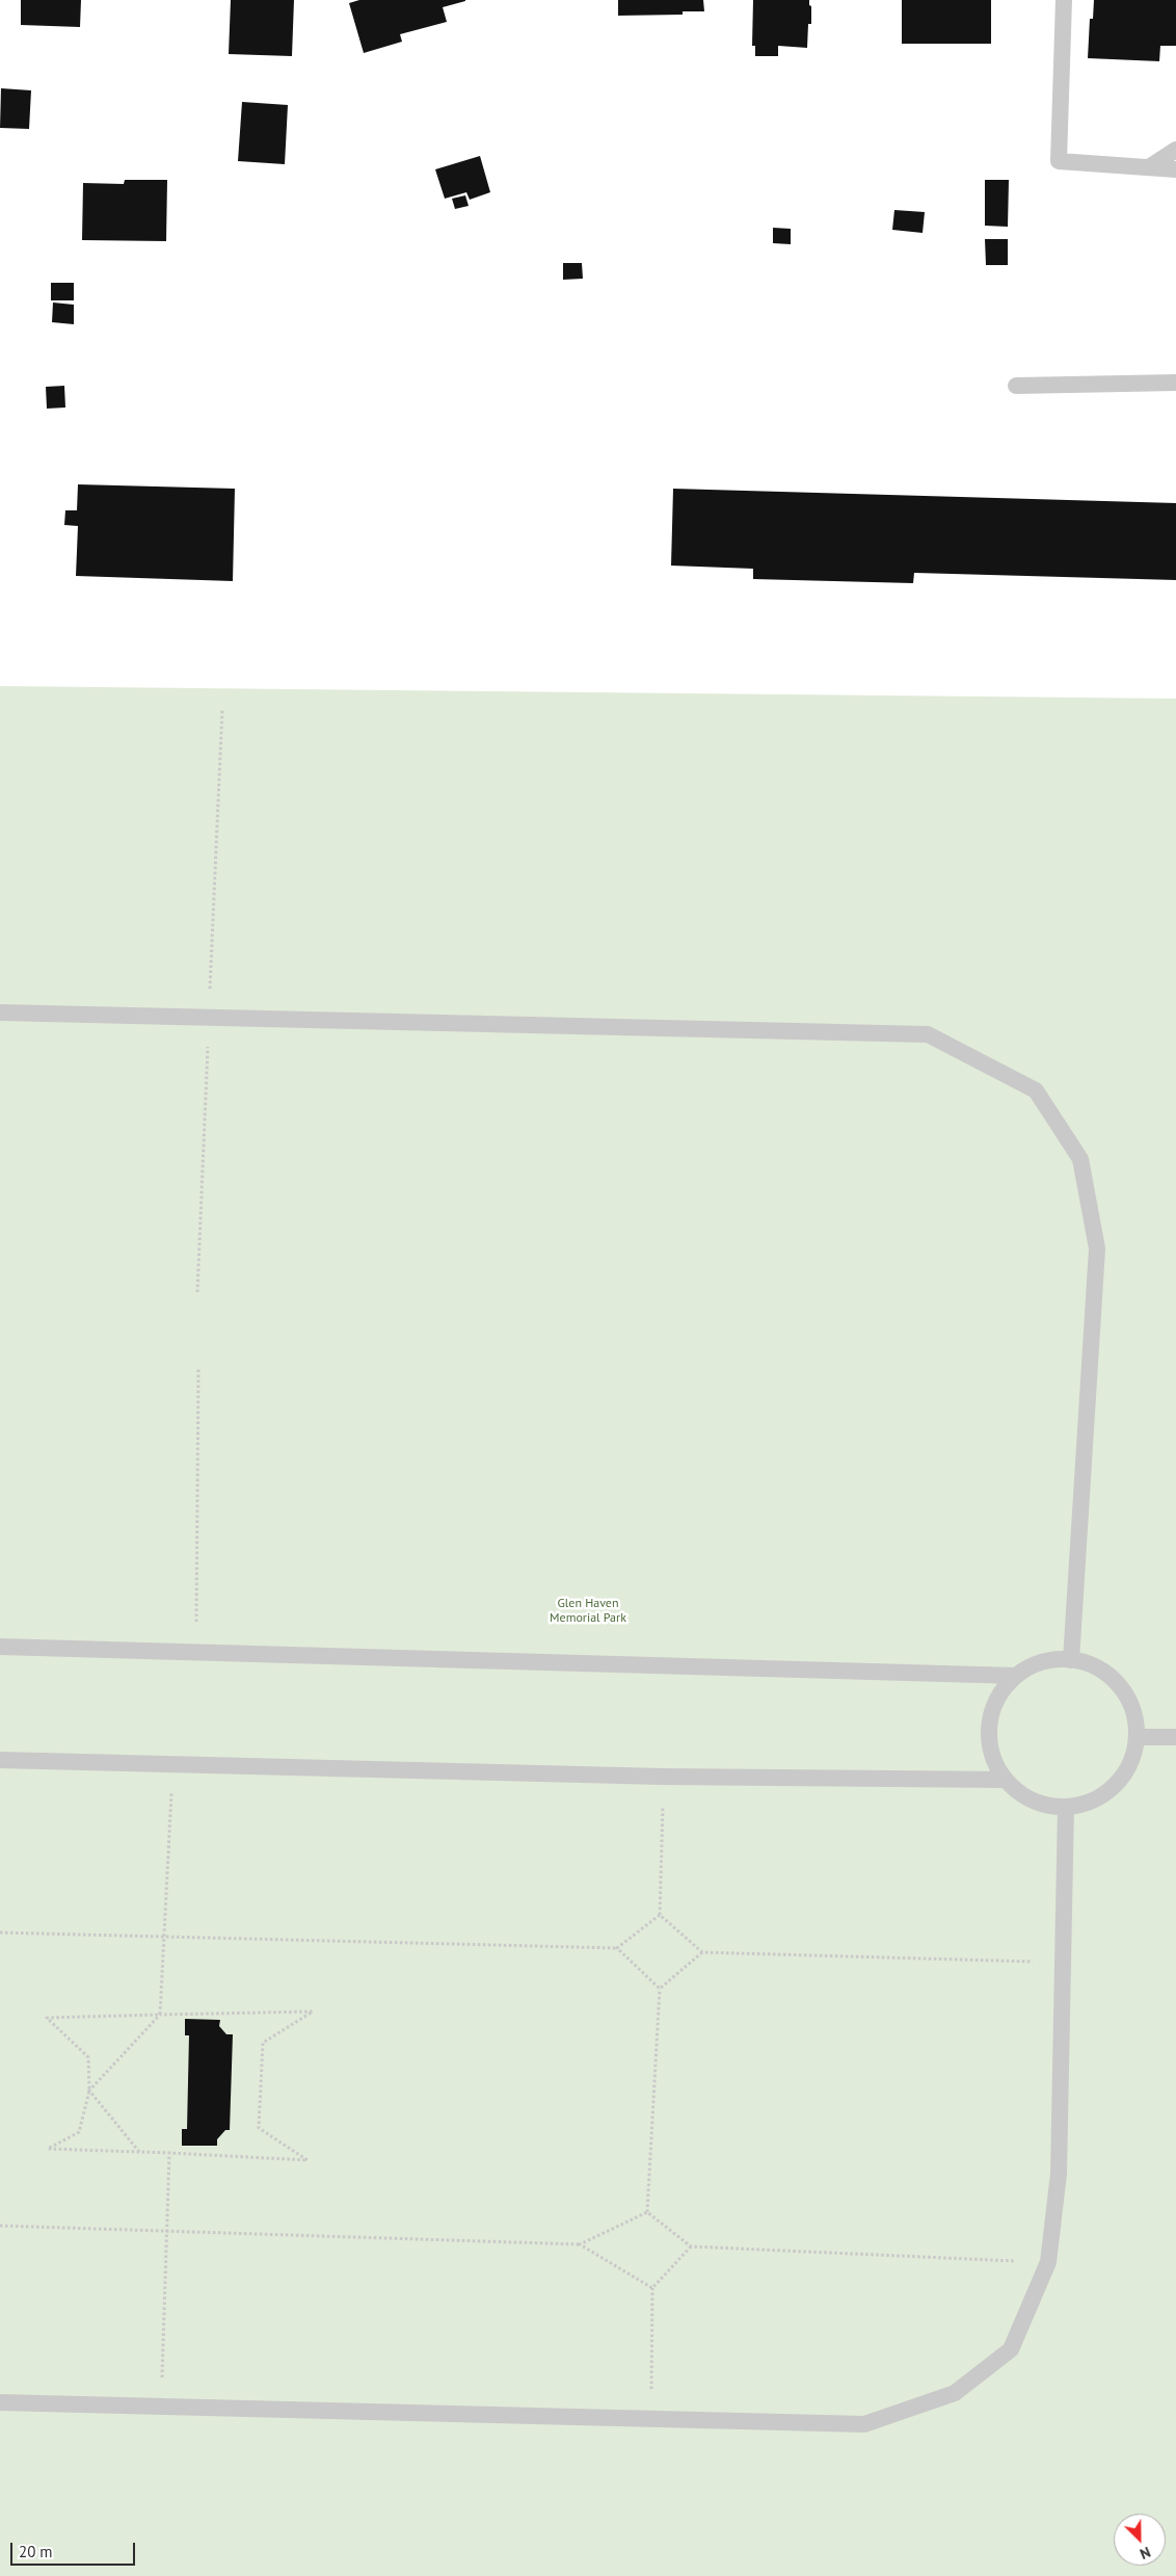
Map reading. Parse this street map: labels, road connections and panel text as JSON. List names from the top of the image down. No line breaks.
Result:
{"parks":["Glen Haven Memorial Park"],"scale_bar":"20 m","north":"bottom right"}
